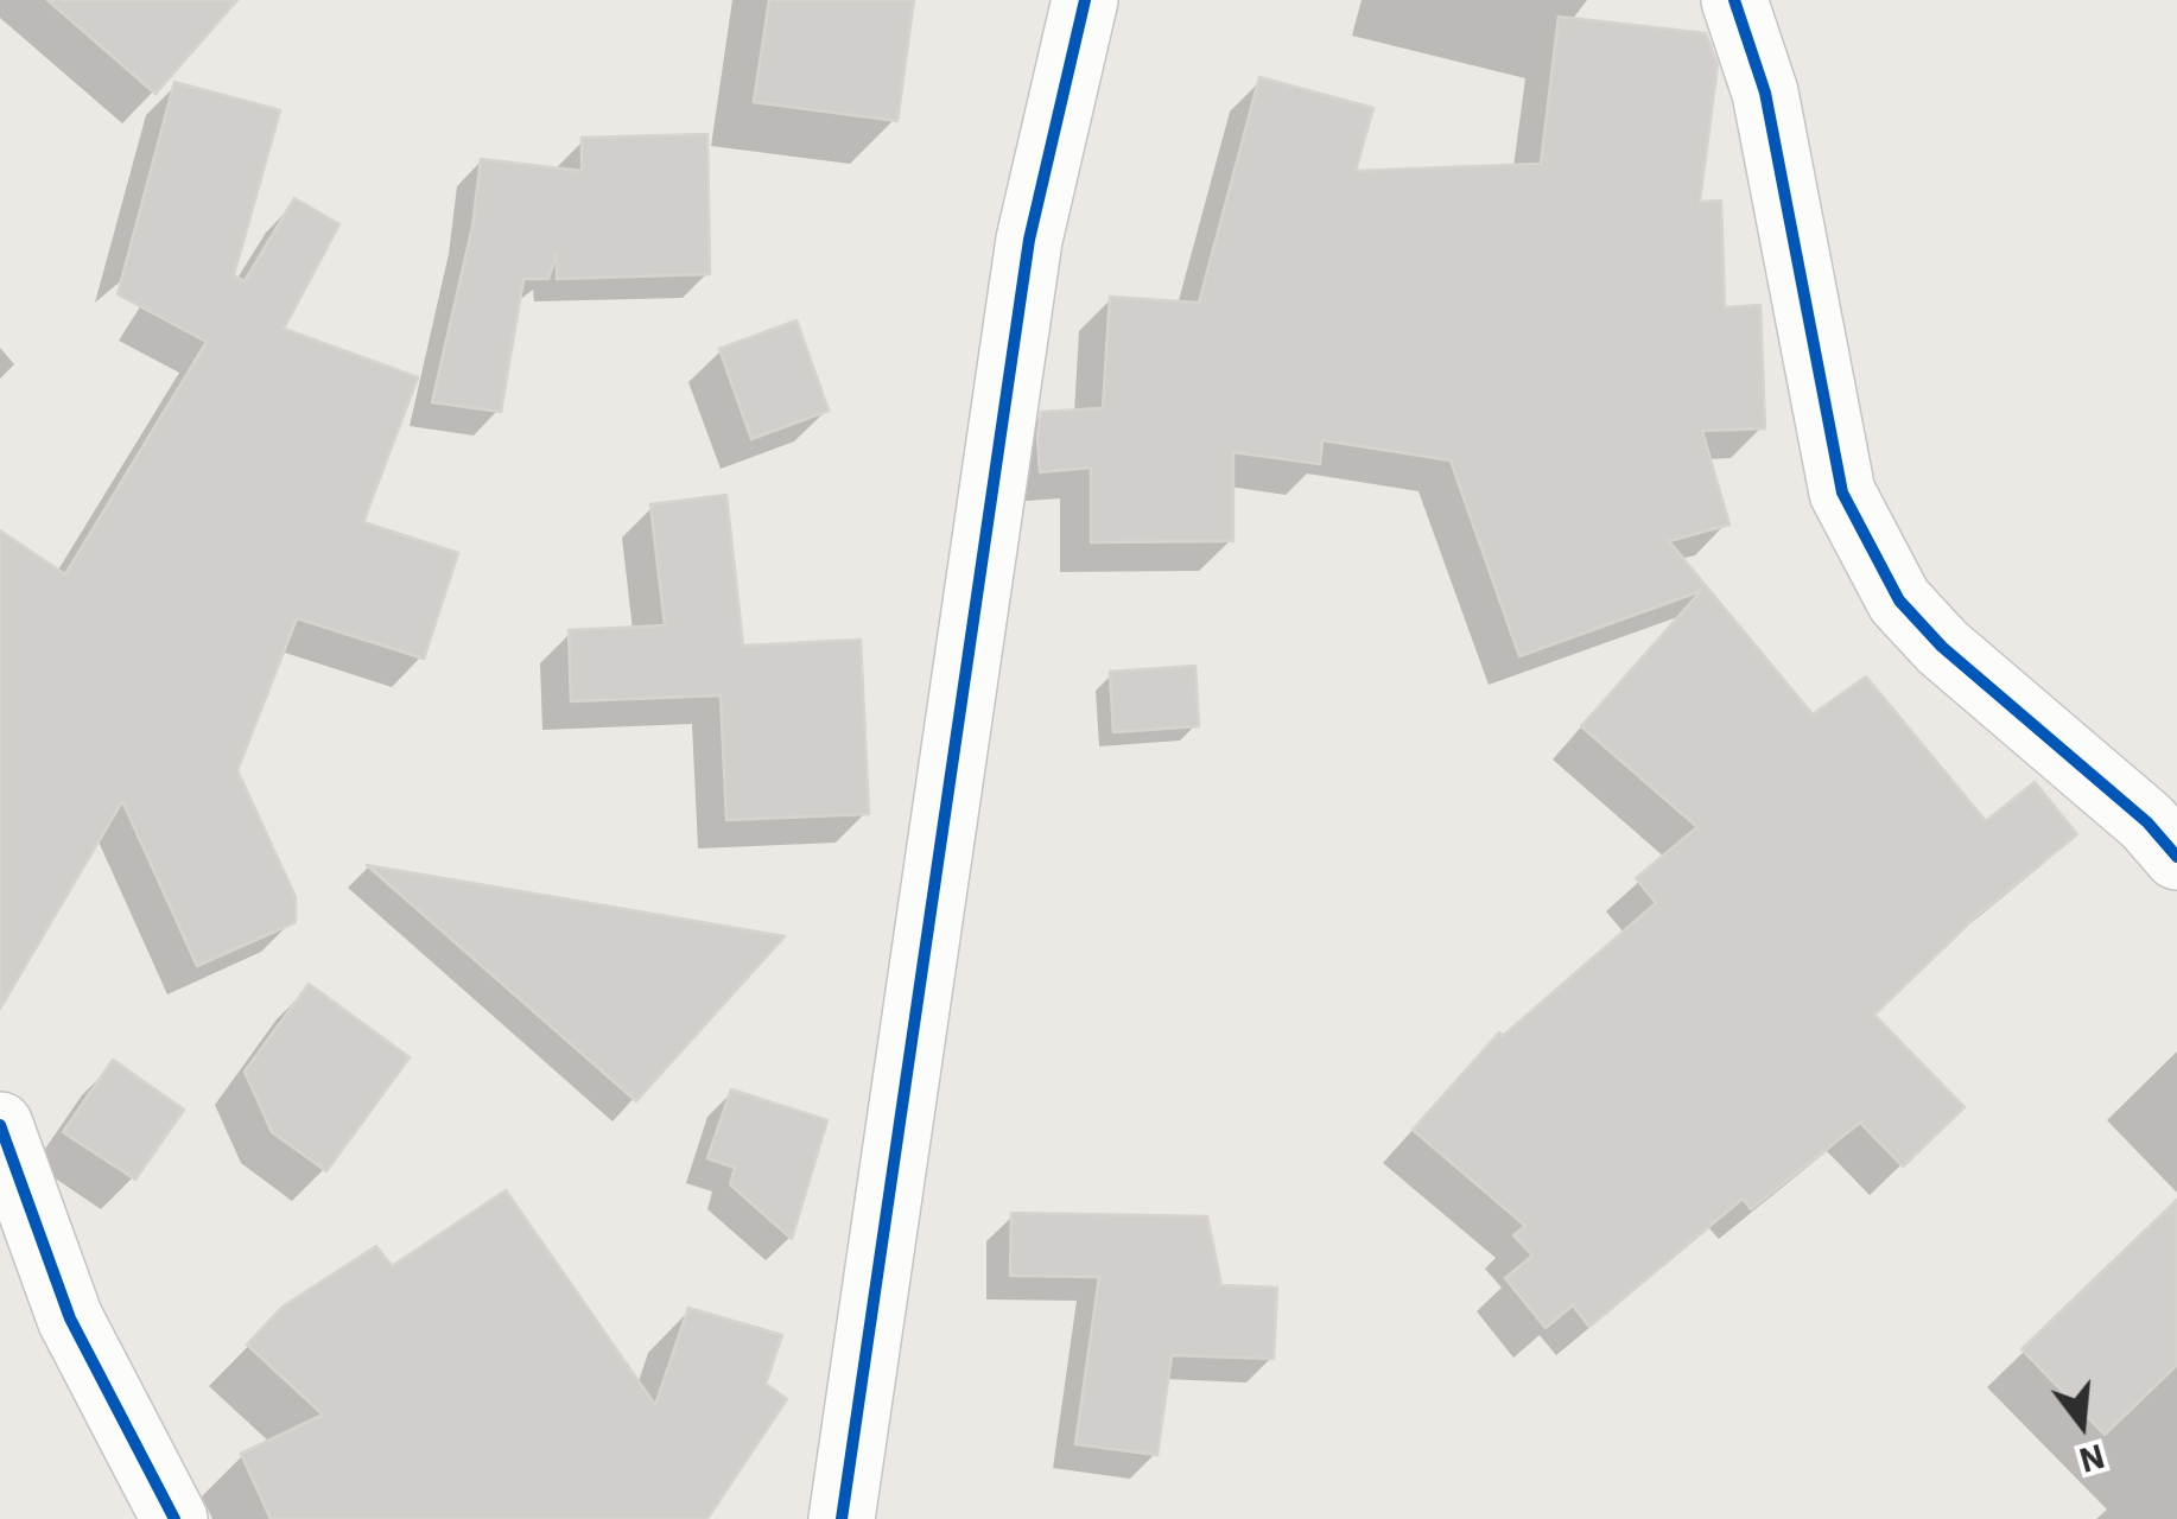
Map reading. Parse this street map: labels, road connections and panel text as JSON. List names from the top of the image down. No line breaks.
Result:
{"north":"bottom"}
